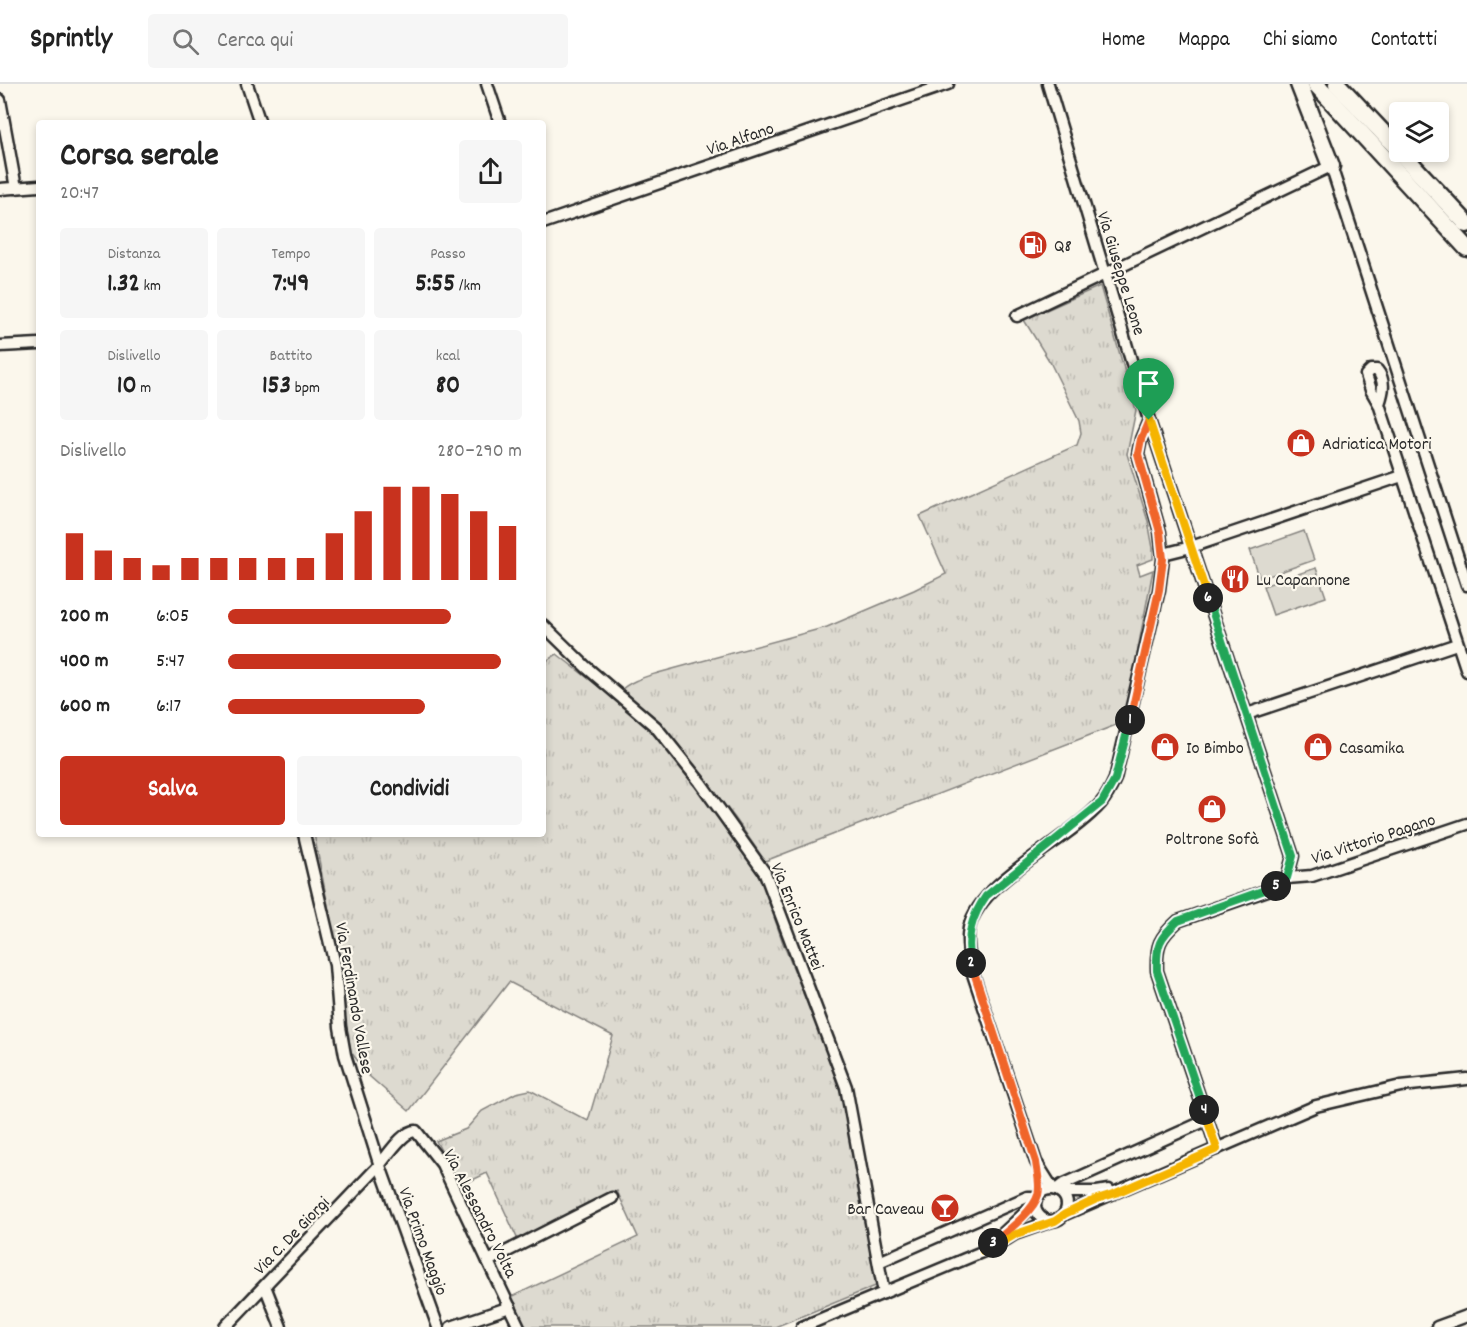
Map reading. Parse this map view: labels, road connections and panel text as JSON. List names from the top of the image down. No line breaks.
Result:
{"streets":{"street":["Via Alfano","Via Giuseppe Leone","Via Vittorio Pagano","Via Enrico Mattei","Via Ferdinando Vallese","Via Alessandro Volta","Via C. De Giorgi","Via Primo Maggio"]},"crossings":[["Via Giuseppe Leone","Via Vittorio Pagano"],["Via Ferdinando Vallese","Via Alessandro Volta"],["Via Ferdinando Vallese","Via C. De Giorgi"],["Via Ferdinando Vallese","Via Primo Maggio"],["Via Alessandro Volta","Via C. De Giorgi"],["Via Alessandro Volta","Via Primo Maggio"],["Via C. De Giorgi","Via Primo Maggio"]],"places":{"fuel station":["Q8"],"shop":["Adriatica Motori","Io Bimbo","Casamika","Poltrone Sofà"],"restaurant":["Lu Capannone"],"bar":["Bar Caveau"]},"page":{"header":"Sprintly","search":"Cerca qui","nav":["Home","Mappa","Chi siamo","Contatti"],"heading":["Corsa serale","20:47"],"stats":[["Distanza","1.32 km"],["Tempo","7:49"],["Passo","5:55 /km"],["Dislivello","10 m"],["Battito","153 bpm"],["kcal","80"]],"chart":["Dislivello","280–290 m"],"pins":["6","1","5","2","4","3"],"list":[{"name":"200 m","note":"6:05"},{"name":"400 m","note":"5:47"},{"name":"600 m","note":"6:17"}],"buttons":["Salva","Condividi"]}}
